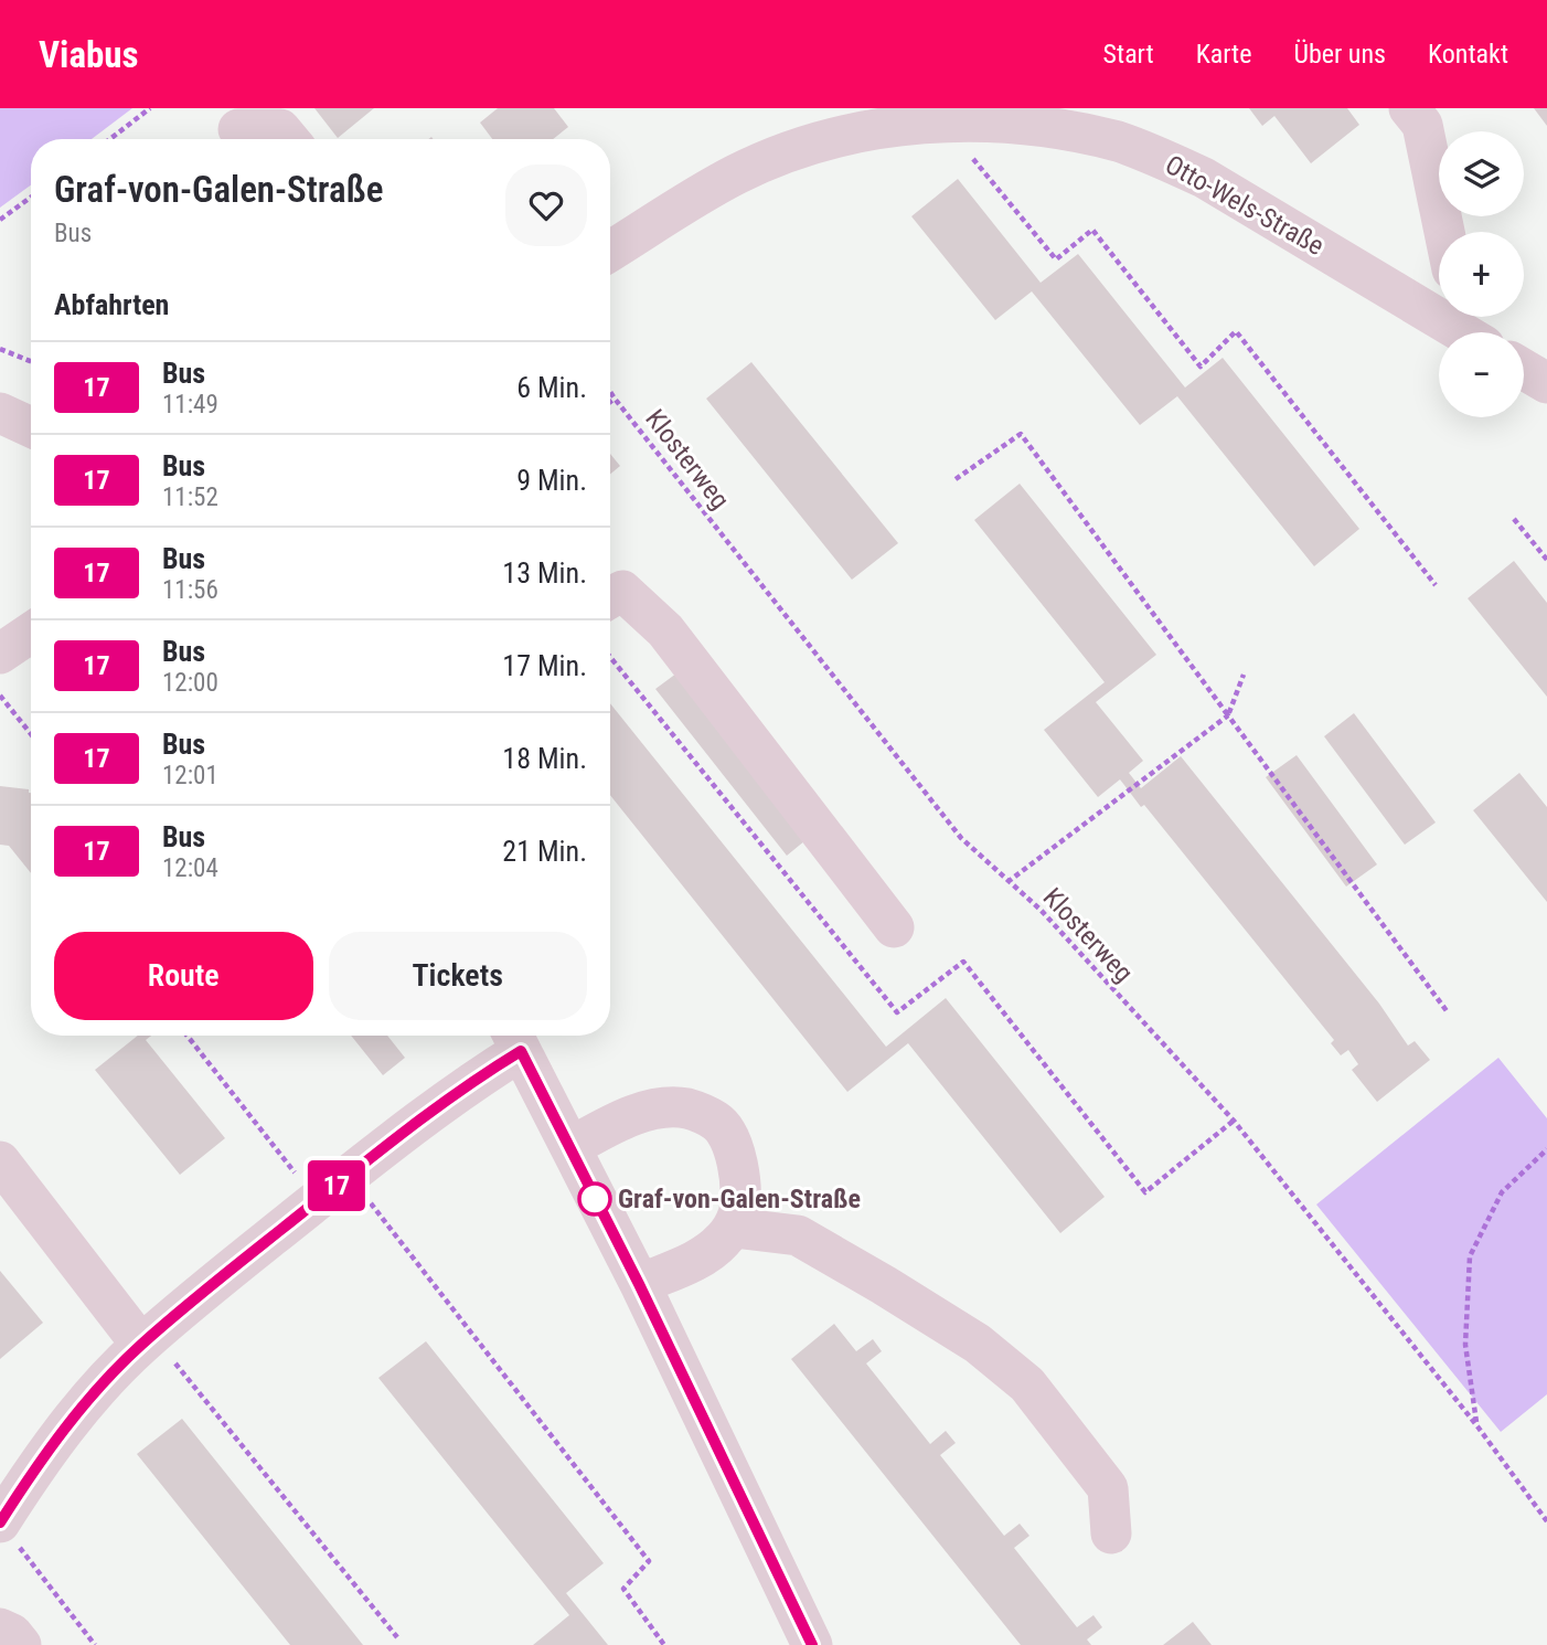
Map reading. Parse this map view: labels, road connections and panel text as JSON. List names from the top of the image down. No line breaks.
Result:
{"streets":{"street":["Otto-Wels-Straße"],"path":["Klosterweg"]},"places":["Graf-von-Galen-Straße"],"lines":["bus line 17"],"page":{"header":"Viabus","nav":["Start","Karte","Über uns","Kontakt"],"on_map":"17","map_buttons":["+","−"],"heading":[["Graf-von-Galen-Straße","Bus"],"Abfahrten"],"list":[{"mark":"17","name":"Bus","note":"11:49","value":"6 Min."},{"mark":"17","name":"Bus","note":"11:52","value":"9 Min."},{"mark":"17","name":"Bus","note":"11:56","value":"13 Min."},{"mark":"17","name":"Bus","note":"12:00","value":"17 Min."},{"mark":"17","name":"Bus","note":"12:01","value":"18 Min."},{"mark":"17","name":"Bus","note":"12:04","value":"21 Min."}],"buttons":["Route","Tickets"]}}
